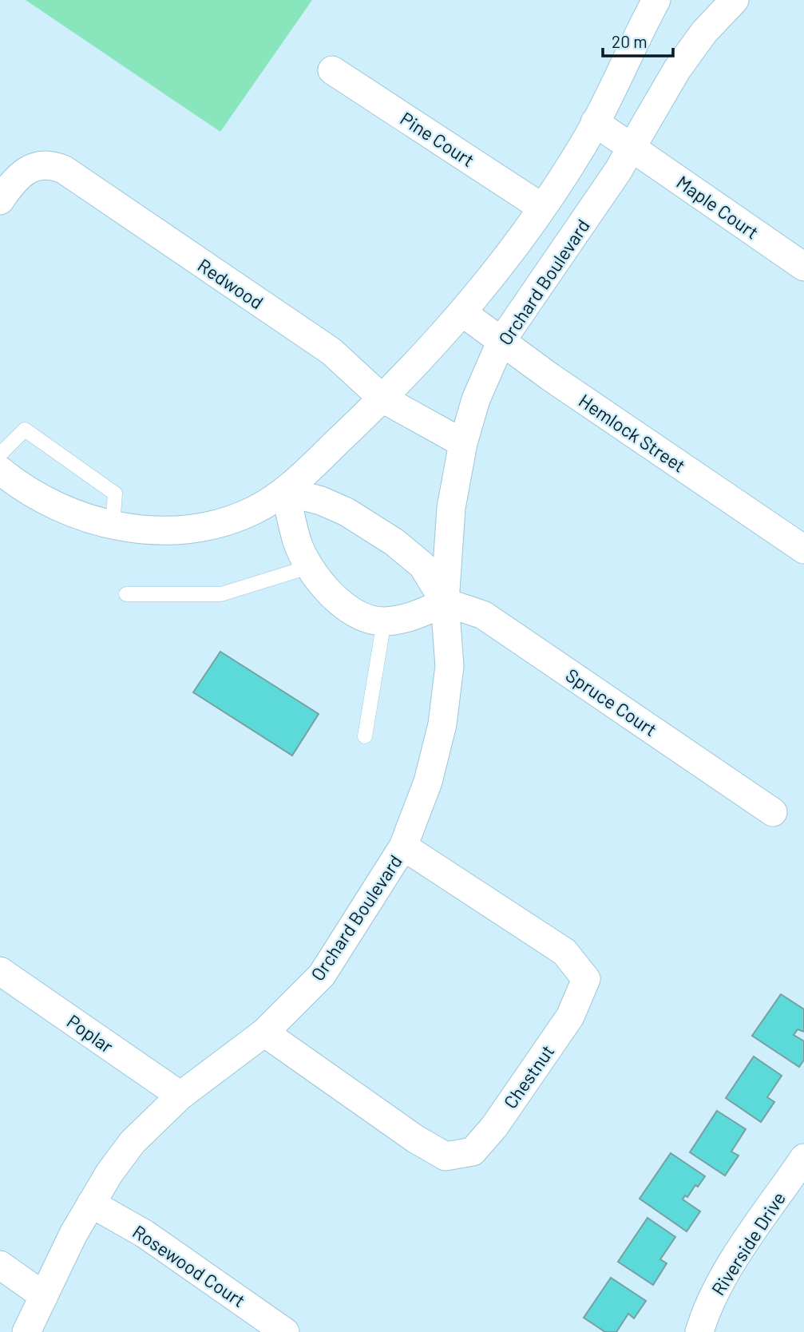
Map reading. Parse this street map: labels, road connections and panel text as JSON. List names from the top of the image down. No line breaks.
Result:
{"streets":{"street":["Pine Court","Maple Court","Orchard Boulevard","Redwood","Hemlock Street","Spruce Court","Poplar","Chestnut","Riverside Drive","Rosewood Court"]},"crossings":[["Maple Court","Orchard Boulevard"],["Orchard Boulevard","Redwood"],["Orchard Boulevard","Hemlock Street"],["Orchard Boulevard","Spruce Court"],["Orchard Boulevard","Poplar"],["Orchard Boulevard","Chestnut"],["Orchard Boulevard","Rosewood Court"]],"scale_bar":"20 m"}
